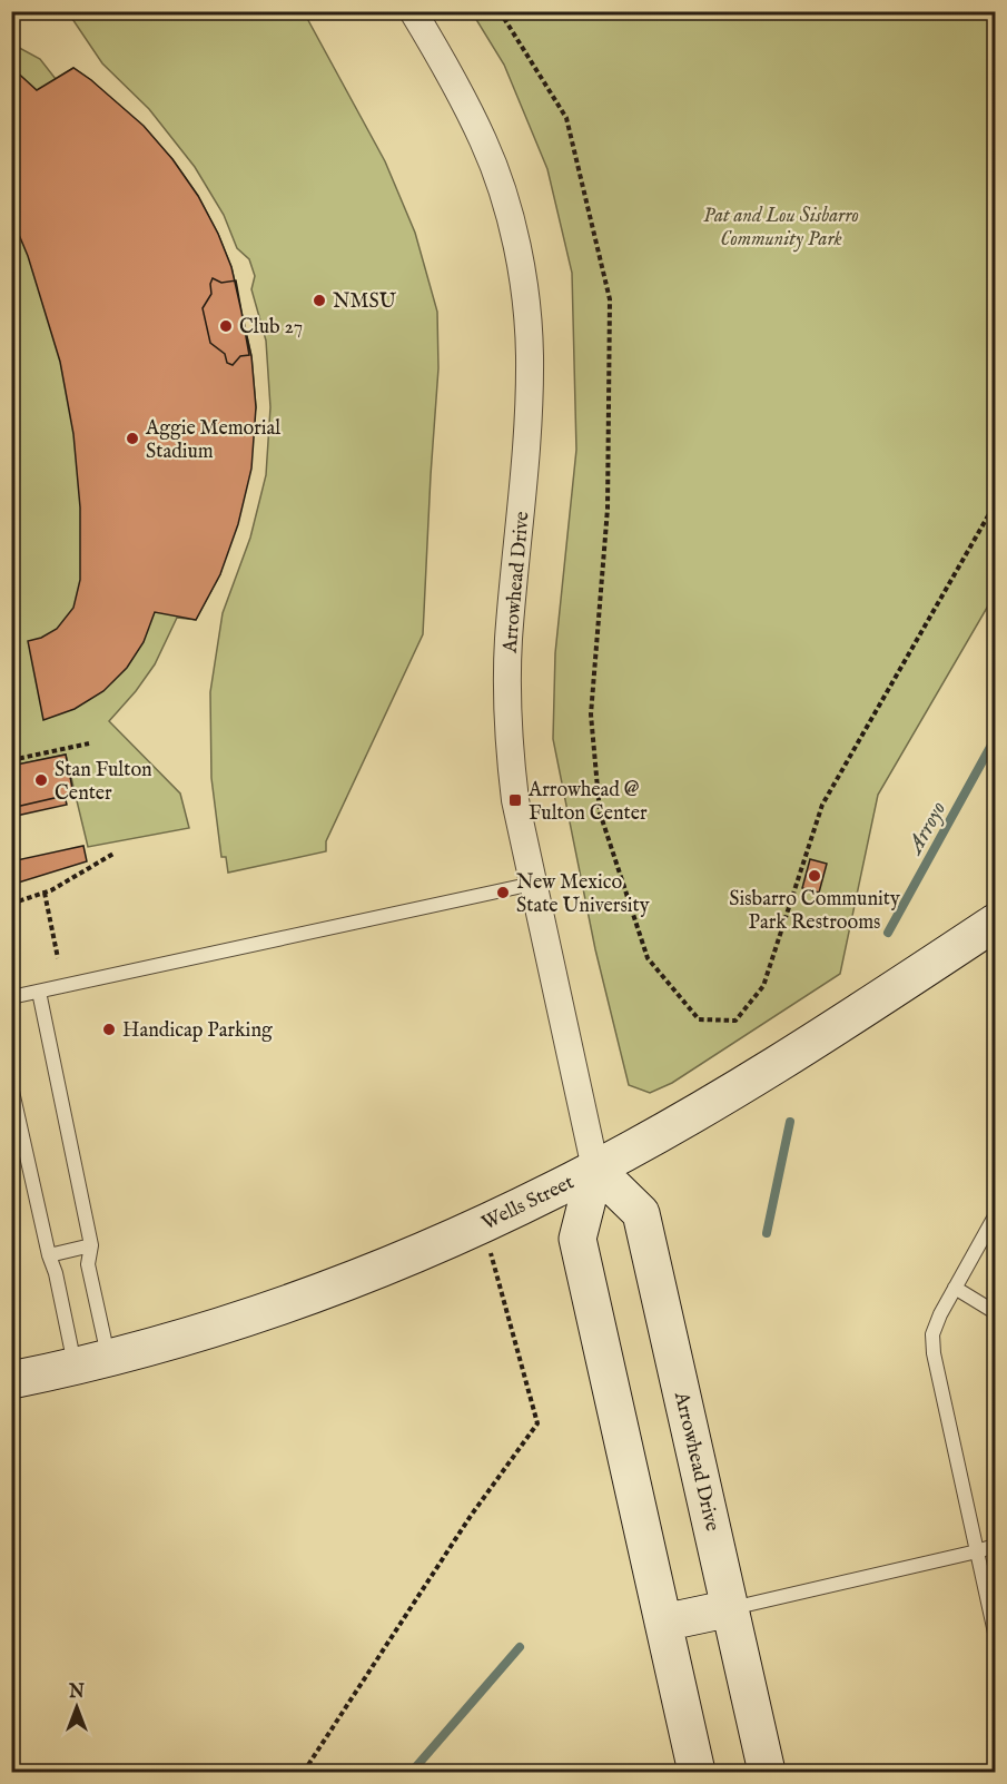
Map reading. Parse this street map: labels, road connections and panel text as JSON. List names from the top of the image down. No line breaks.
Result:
{"streets":{"street":["Arrowhead Drive","Wells Street"]},"crossings":[["Arrowhead Drive","Wells Street"]],"water":["Arroyo"],"parks":["Pat and Lou Sisbarro Community Park"],"places":{"other":["NMSU","Club 27","Aggie Memorial Stadium","Stan Fulton Center","Sisbarro Community Park Restrooms","New Mexico State University","Handicap Parking"],"transit":["Arrowhead @ Fulton Center"]},"north":"top"}
